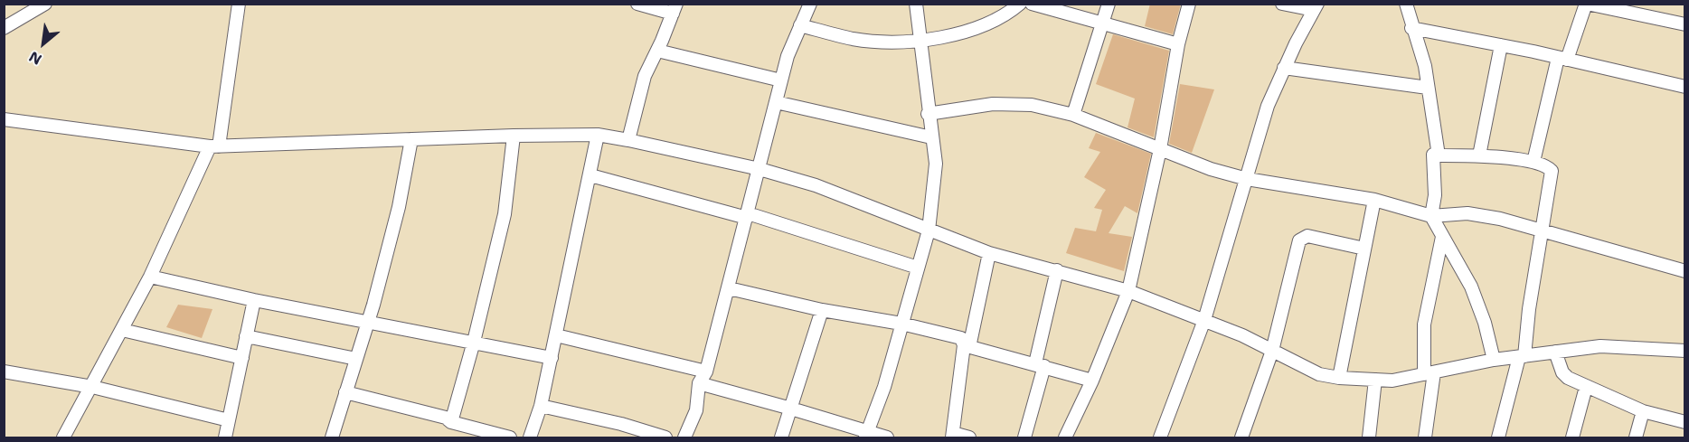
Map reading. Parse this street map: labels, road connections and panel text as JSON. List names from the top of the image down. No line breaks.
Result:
{"north":"bottom left"}
